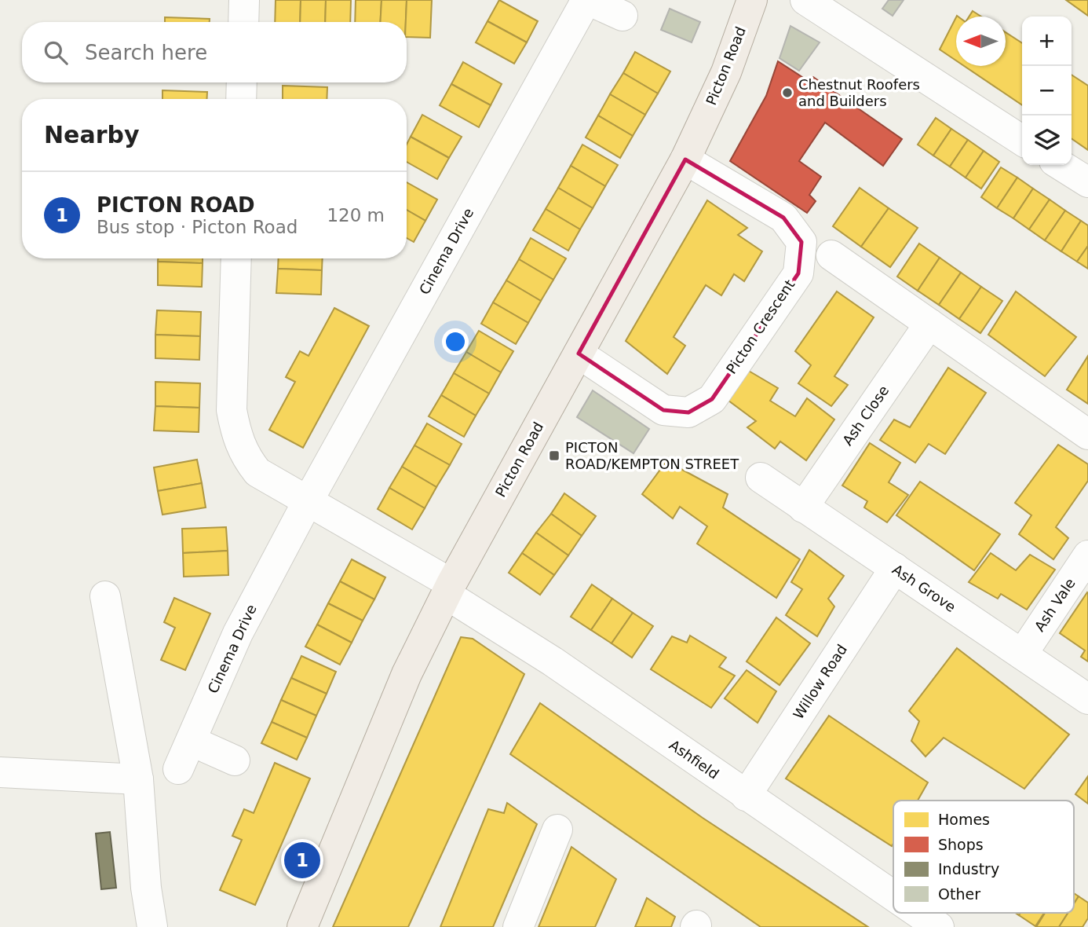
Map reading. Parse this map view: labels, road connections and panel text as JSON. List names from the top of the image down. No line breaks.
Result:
{"streets":{"main road":["Picton Road"],"street":["Cinema Drive","Picton Crescent","Ash Close","Ash Grove","Ash Vale","Willow Road","Ashfield"]},"crossings":[["Picton Road","Picton Crescent"],["Picton Road","Ashfield"],["Ash Close","Ash Grove"],["Ash Grove","Ash Vale"],["Ash Grove","Willow Road"],["Willow Road","Ashfield"]],"places":{"other":["Chestnut Roofers and Builders"],"transit":["PICTON ROAD/KEMPTON STREET"]},"legend":["Homes","Shops","Industry","Other"],"north":"left","page":{"map_buttons":["+","−"],"search":"Search here","heading":"Nearby","list":[{"mark":"1","name":"PICTON ROAD","note":"Bus stop · Picton Road","value":"120 m"}],"pins":"1"}}
